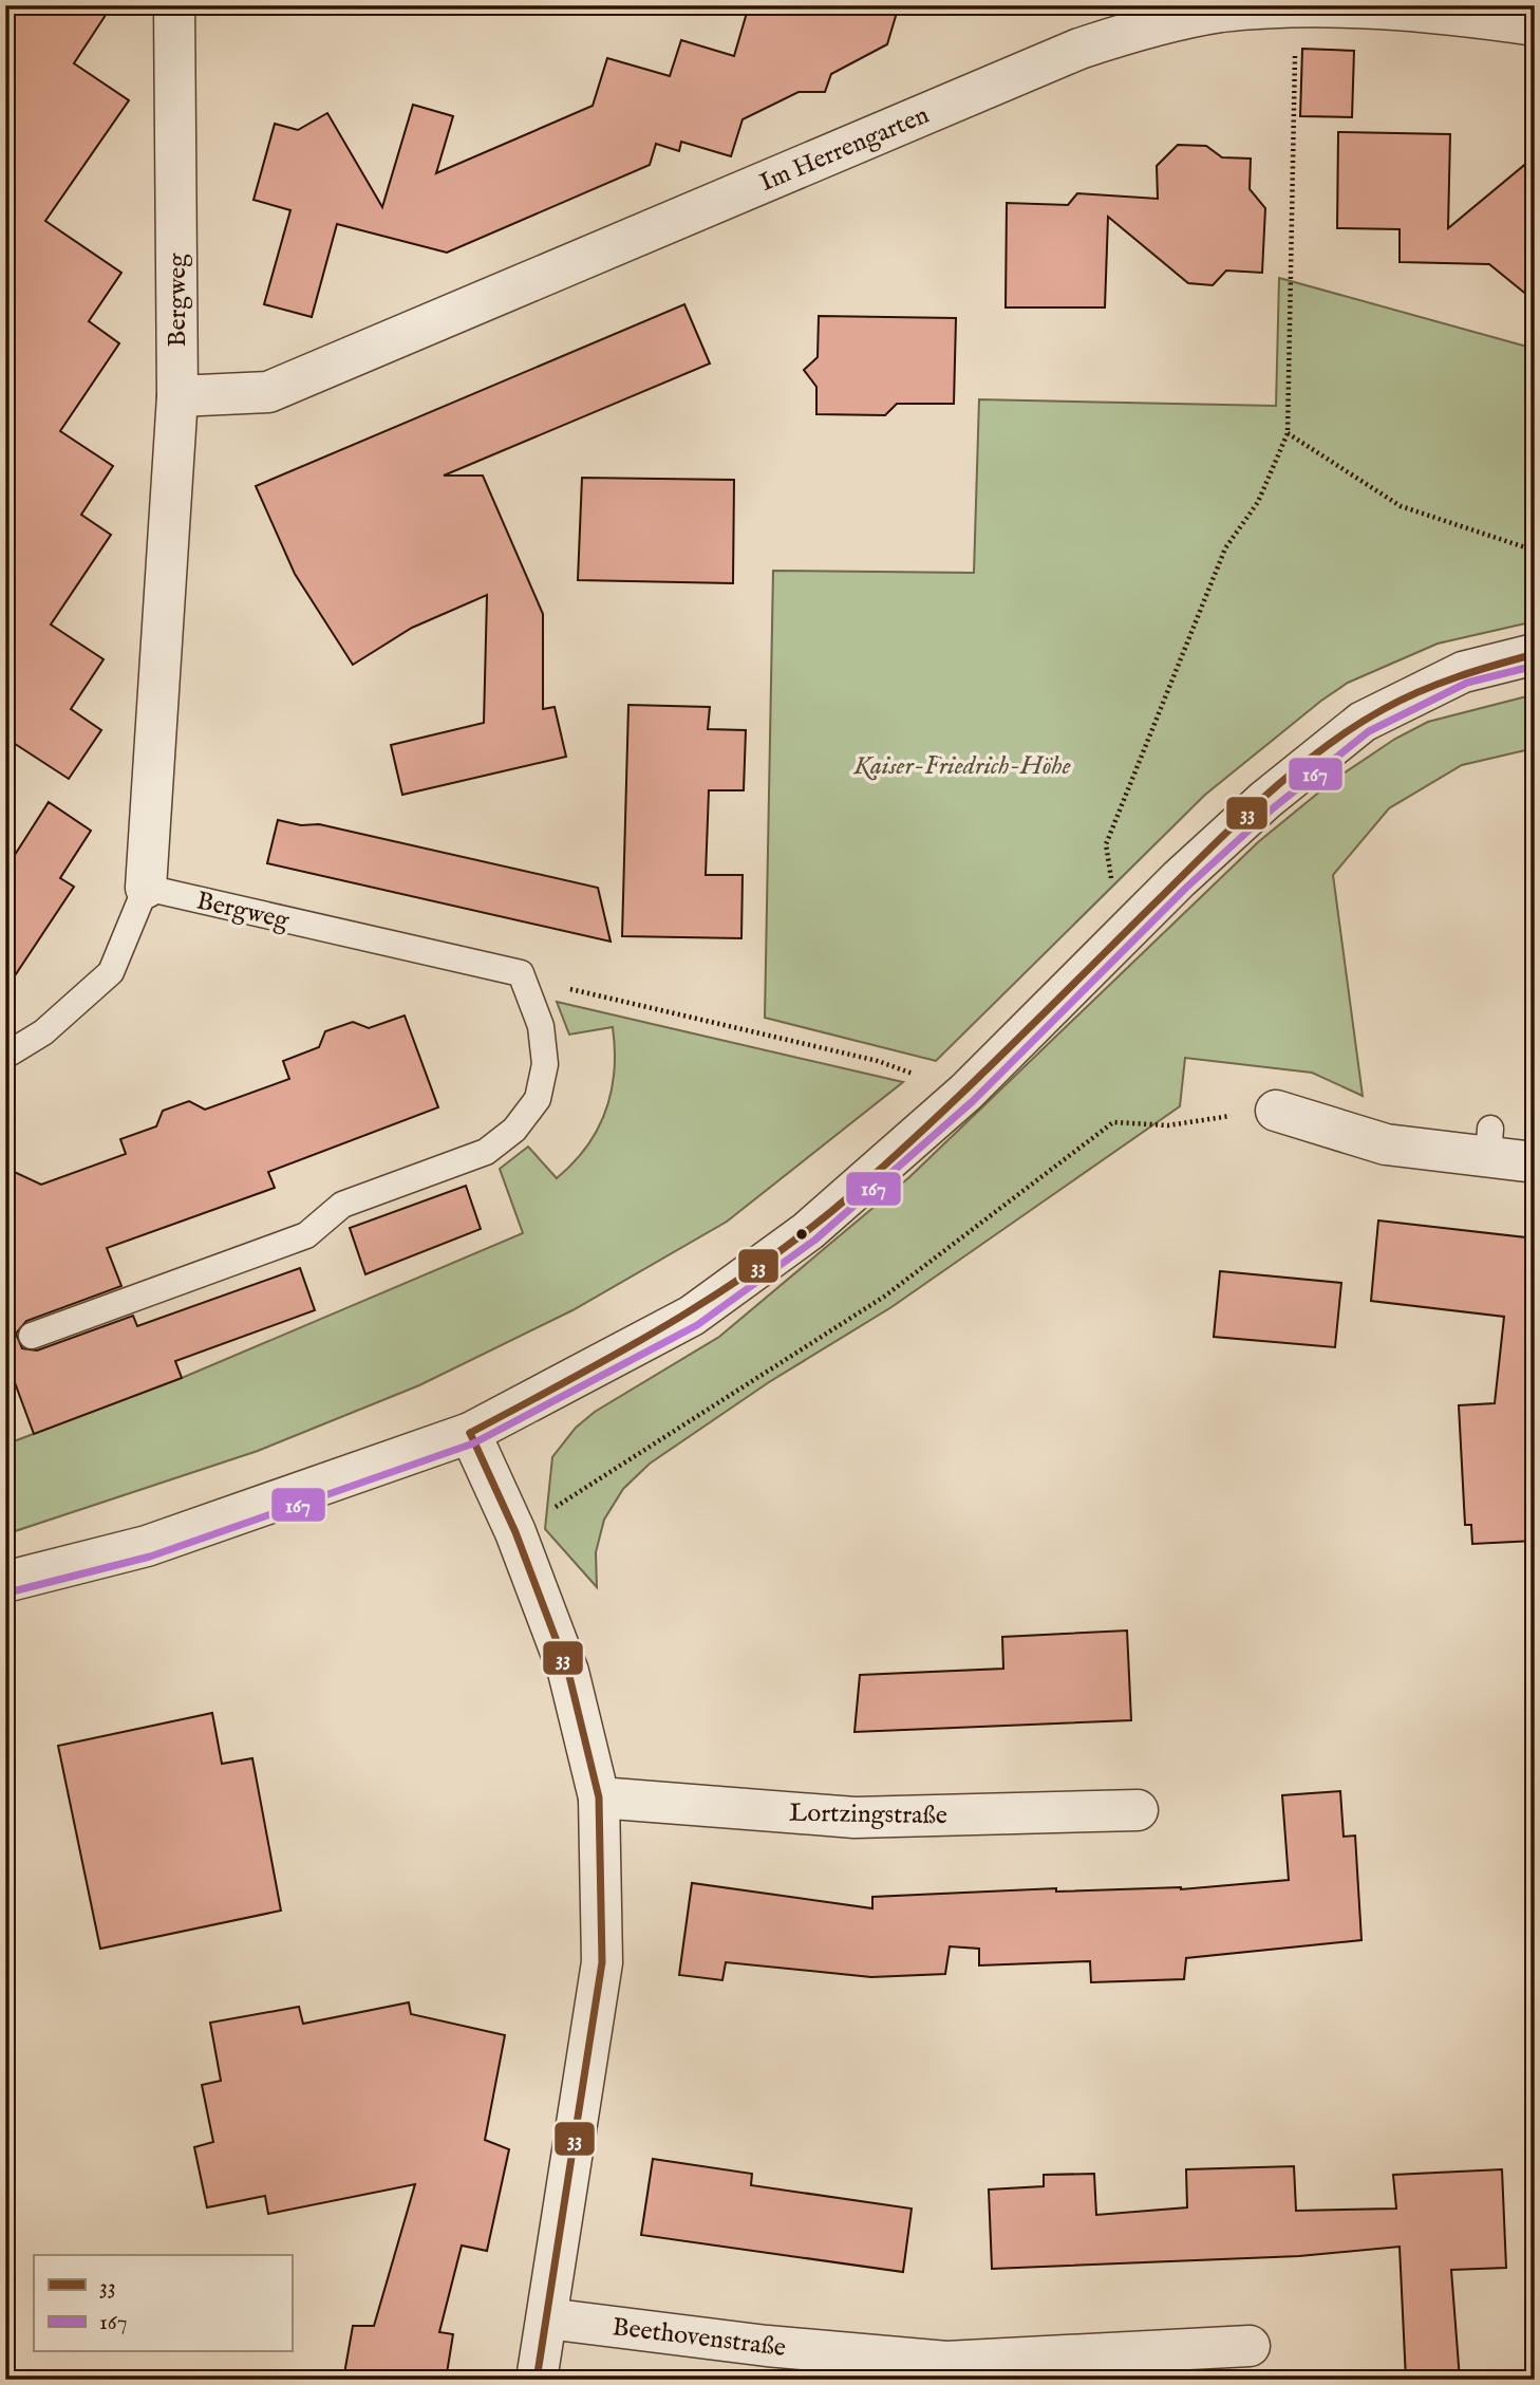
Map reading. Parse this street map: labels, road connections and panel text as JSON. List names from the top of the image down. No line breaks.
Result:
{"streets":{"street":["Im Herrengarten","Bergweg","Lortzingstraße","Beethovenstraße"]},"crossings":[["Im Herrengarten","Bergweg"]],"parks":["Kaiser-Friedrich-Höhe"],"lines":["transit line 33","transit line 167"],"legend":["33","167"]}
